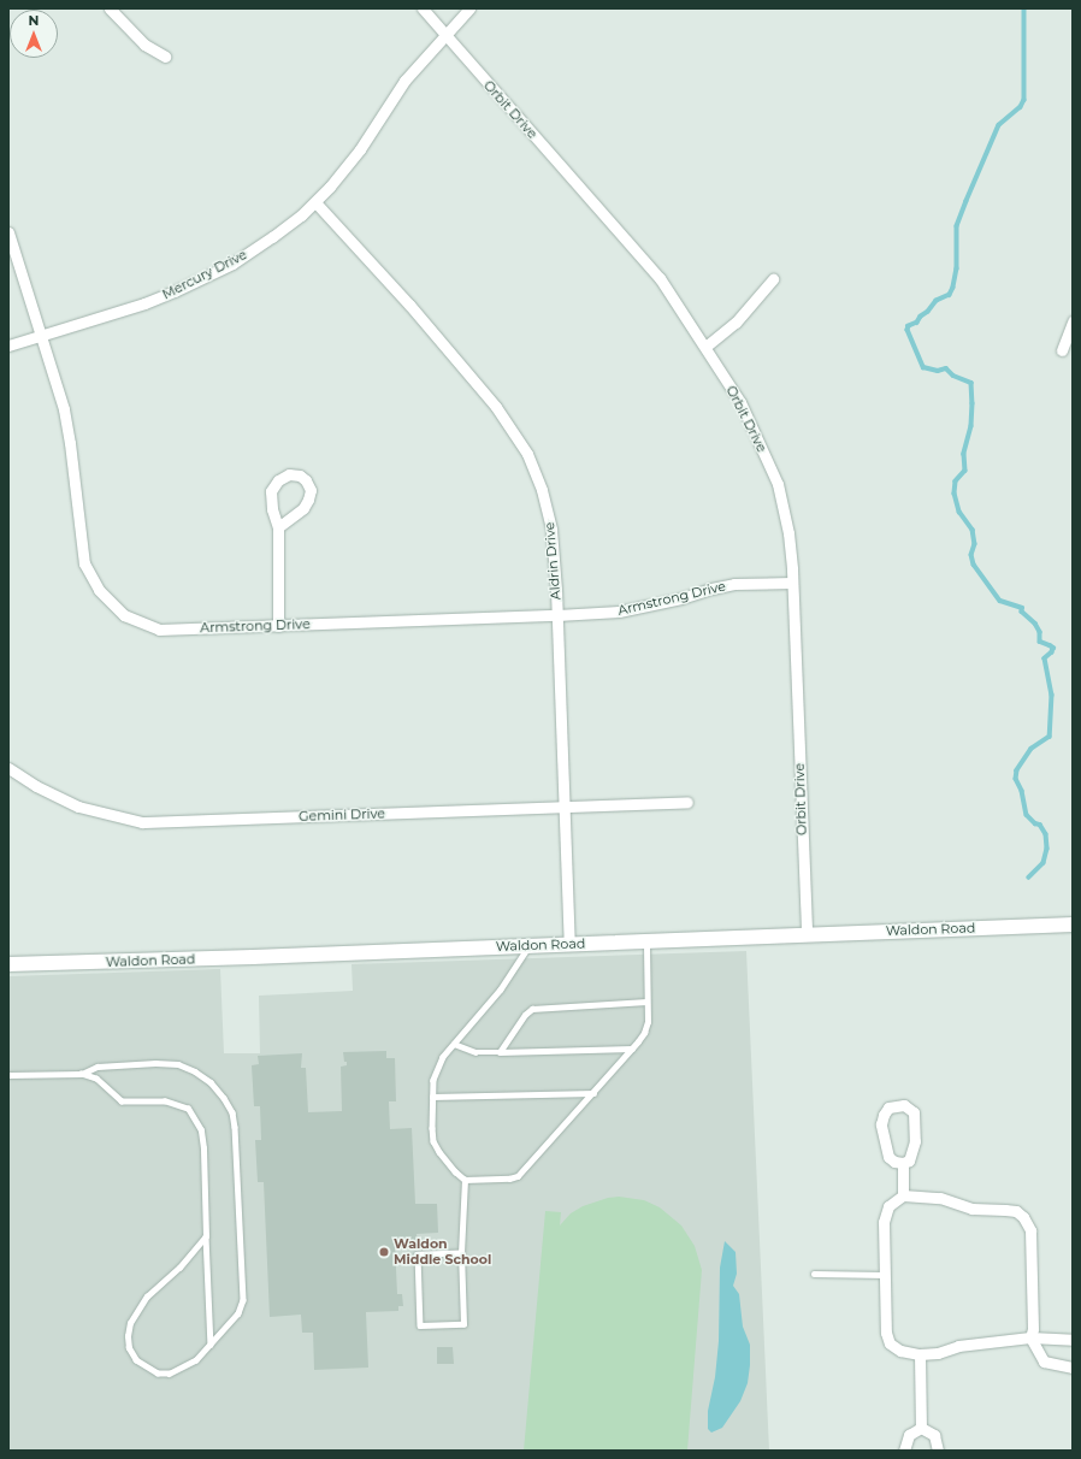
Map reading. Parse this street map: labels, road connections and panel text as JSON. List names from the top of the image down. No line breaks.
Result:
{"streets":{"street":["Orbit Drive","Mercury Drive","Aldrin Drive","Armstrong Drive","Gemini Drive","Waldon Road"]},"crossings":[["Orbit Drive","Mercury Drive"],["Orbit Drive","Armstrong Drive"],["Orbit Drive","Waldon Road"],["Mercury Drive","Aldrin Drive"],["Mercury Drive","Armstrong Drive"],["Aldrin Drive","Armstrong Drive"],["Aldrin Drive","Gemini Drive"],["Aldrin Drive","Waldon Road"]],"places":["Waldon Middle School"],"north":"top"}
